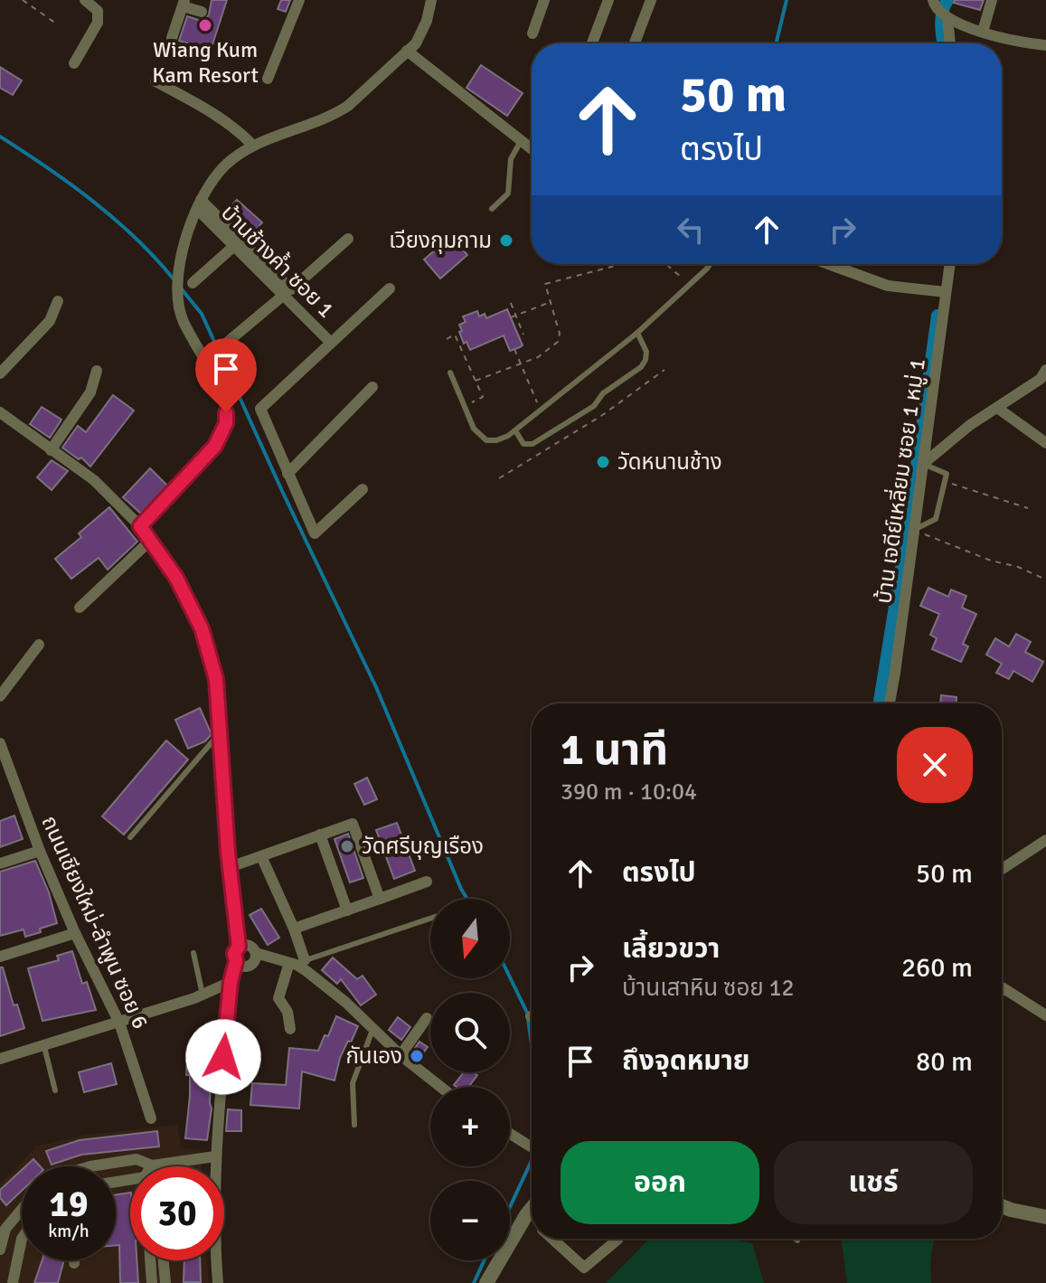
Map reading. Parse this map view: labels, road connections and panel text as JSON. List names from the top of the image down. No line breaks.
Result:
{"streets":{"street":["บ้านช้างค้ำ ซอย 1","บ้าน เจดีย์เหลี่ยม ซอย 1 หมู่ 1","ถนนเชียงใหม่-ลำพูน ซอย 6"]},"places":["Wiang Kum Kam Resort","เวียงกุมกาม","วัดหนานช้าง","วัดศรีบุญเรือง","กันเอง"],"north":"bottom","page":{"turn":["50 m","ตรงไป"],"heading":["1 นาที","390 m · 10:04"],"list":[{"name":"ตรงไป","value":"50 m"},{"name":"เลี้ยวขวา","note":"บ้านเสาหิน ซอย 12","value":"260 m"},{"name":"ถึงจุดหมาย","value":"80 m"}],"map_buttons":["+","−"],"buttons":["ออก","แชร์"],"speed":"19 km/h","limit":"30"}}
